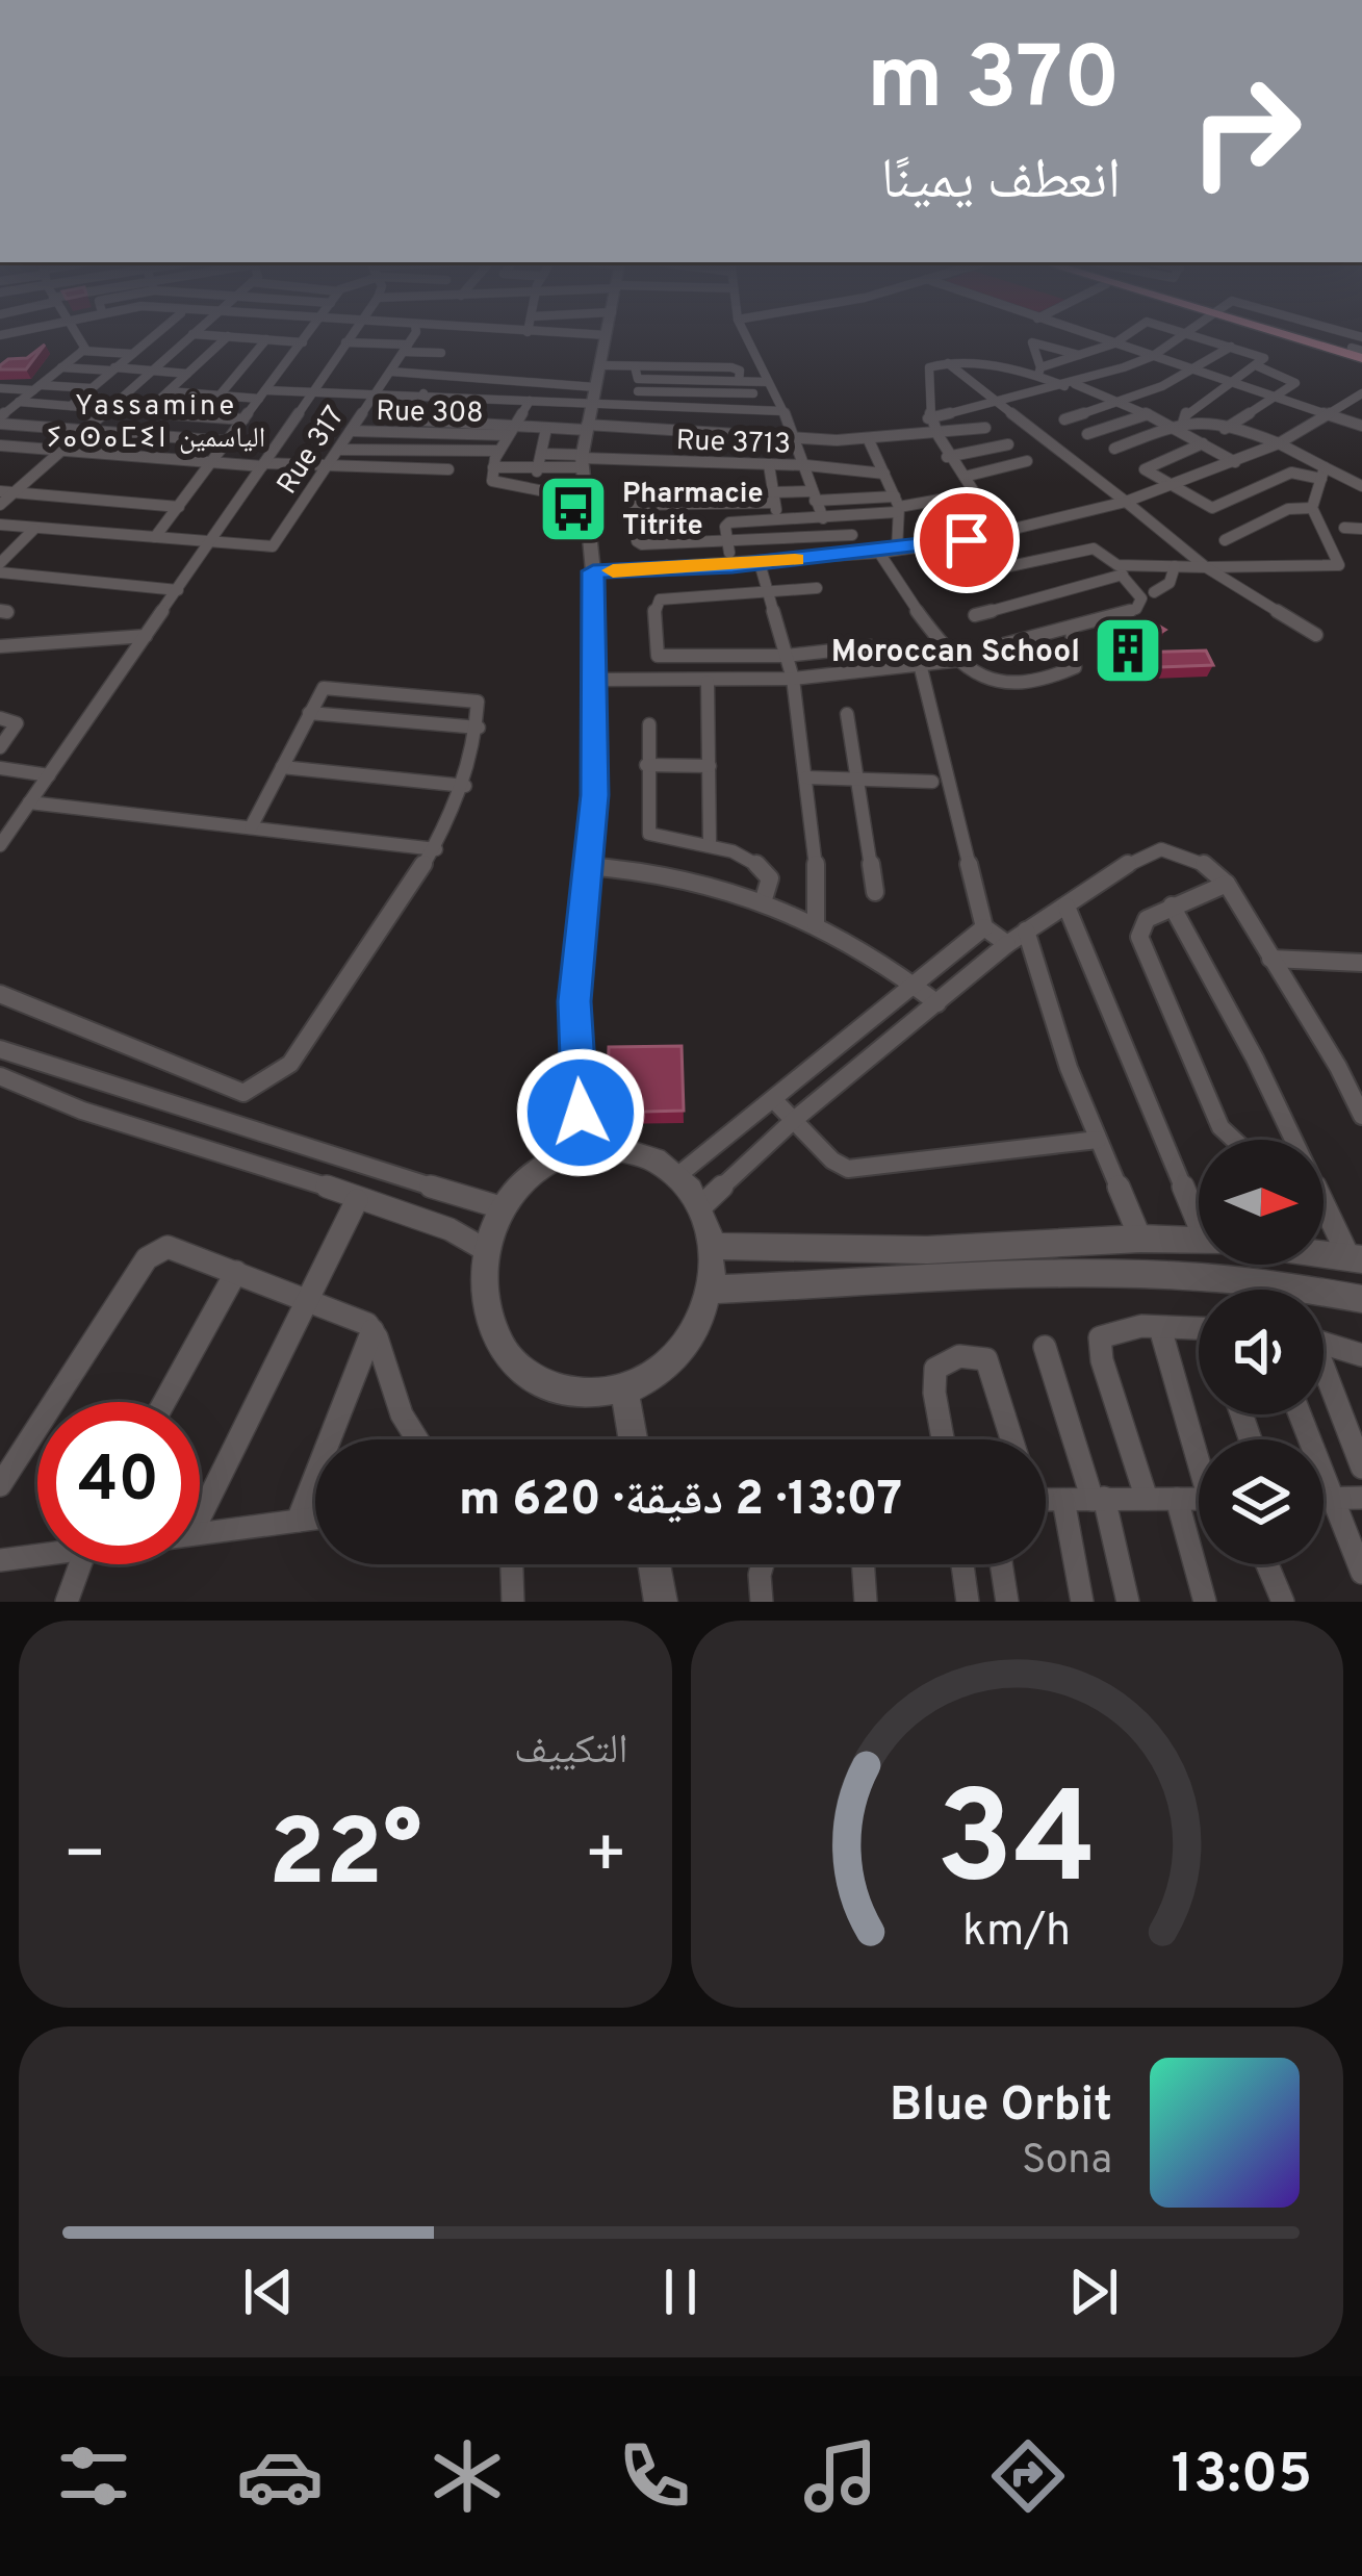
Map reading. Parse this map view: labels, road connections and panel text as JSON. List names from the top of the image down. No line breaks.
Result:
{"streets":{"street":["Rue 308","Rue 3713","Rue 317"]},"crossings":[["Rue 308","Rue 317"]],"districts":["Yassamine ⵢⴰⵙⴰⵎⵉⵏ الياسمين"],"places":{"bus stop":["Pharmacie Titrite"],"building":["Moroccan School"]},"north":"right","page":{"turn":["370 m","انعطف يمينًا"],"limit":"40","trip":"13:07 · 2 دقيقة · 620 m","tile":"التكييف","heat":["−","22°","+"],"song":["Blue Orbit","Sona"],"tabs":"13:05","gauge":["34","km/h"]}}
